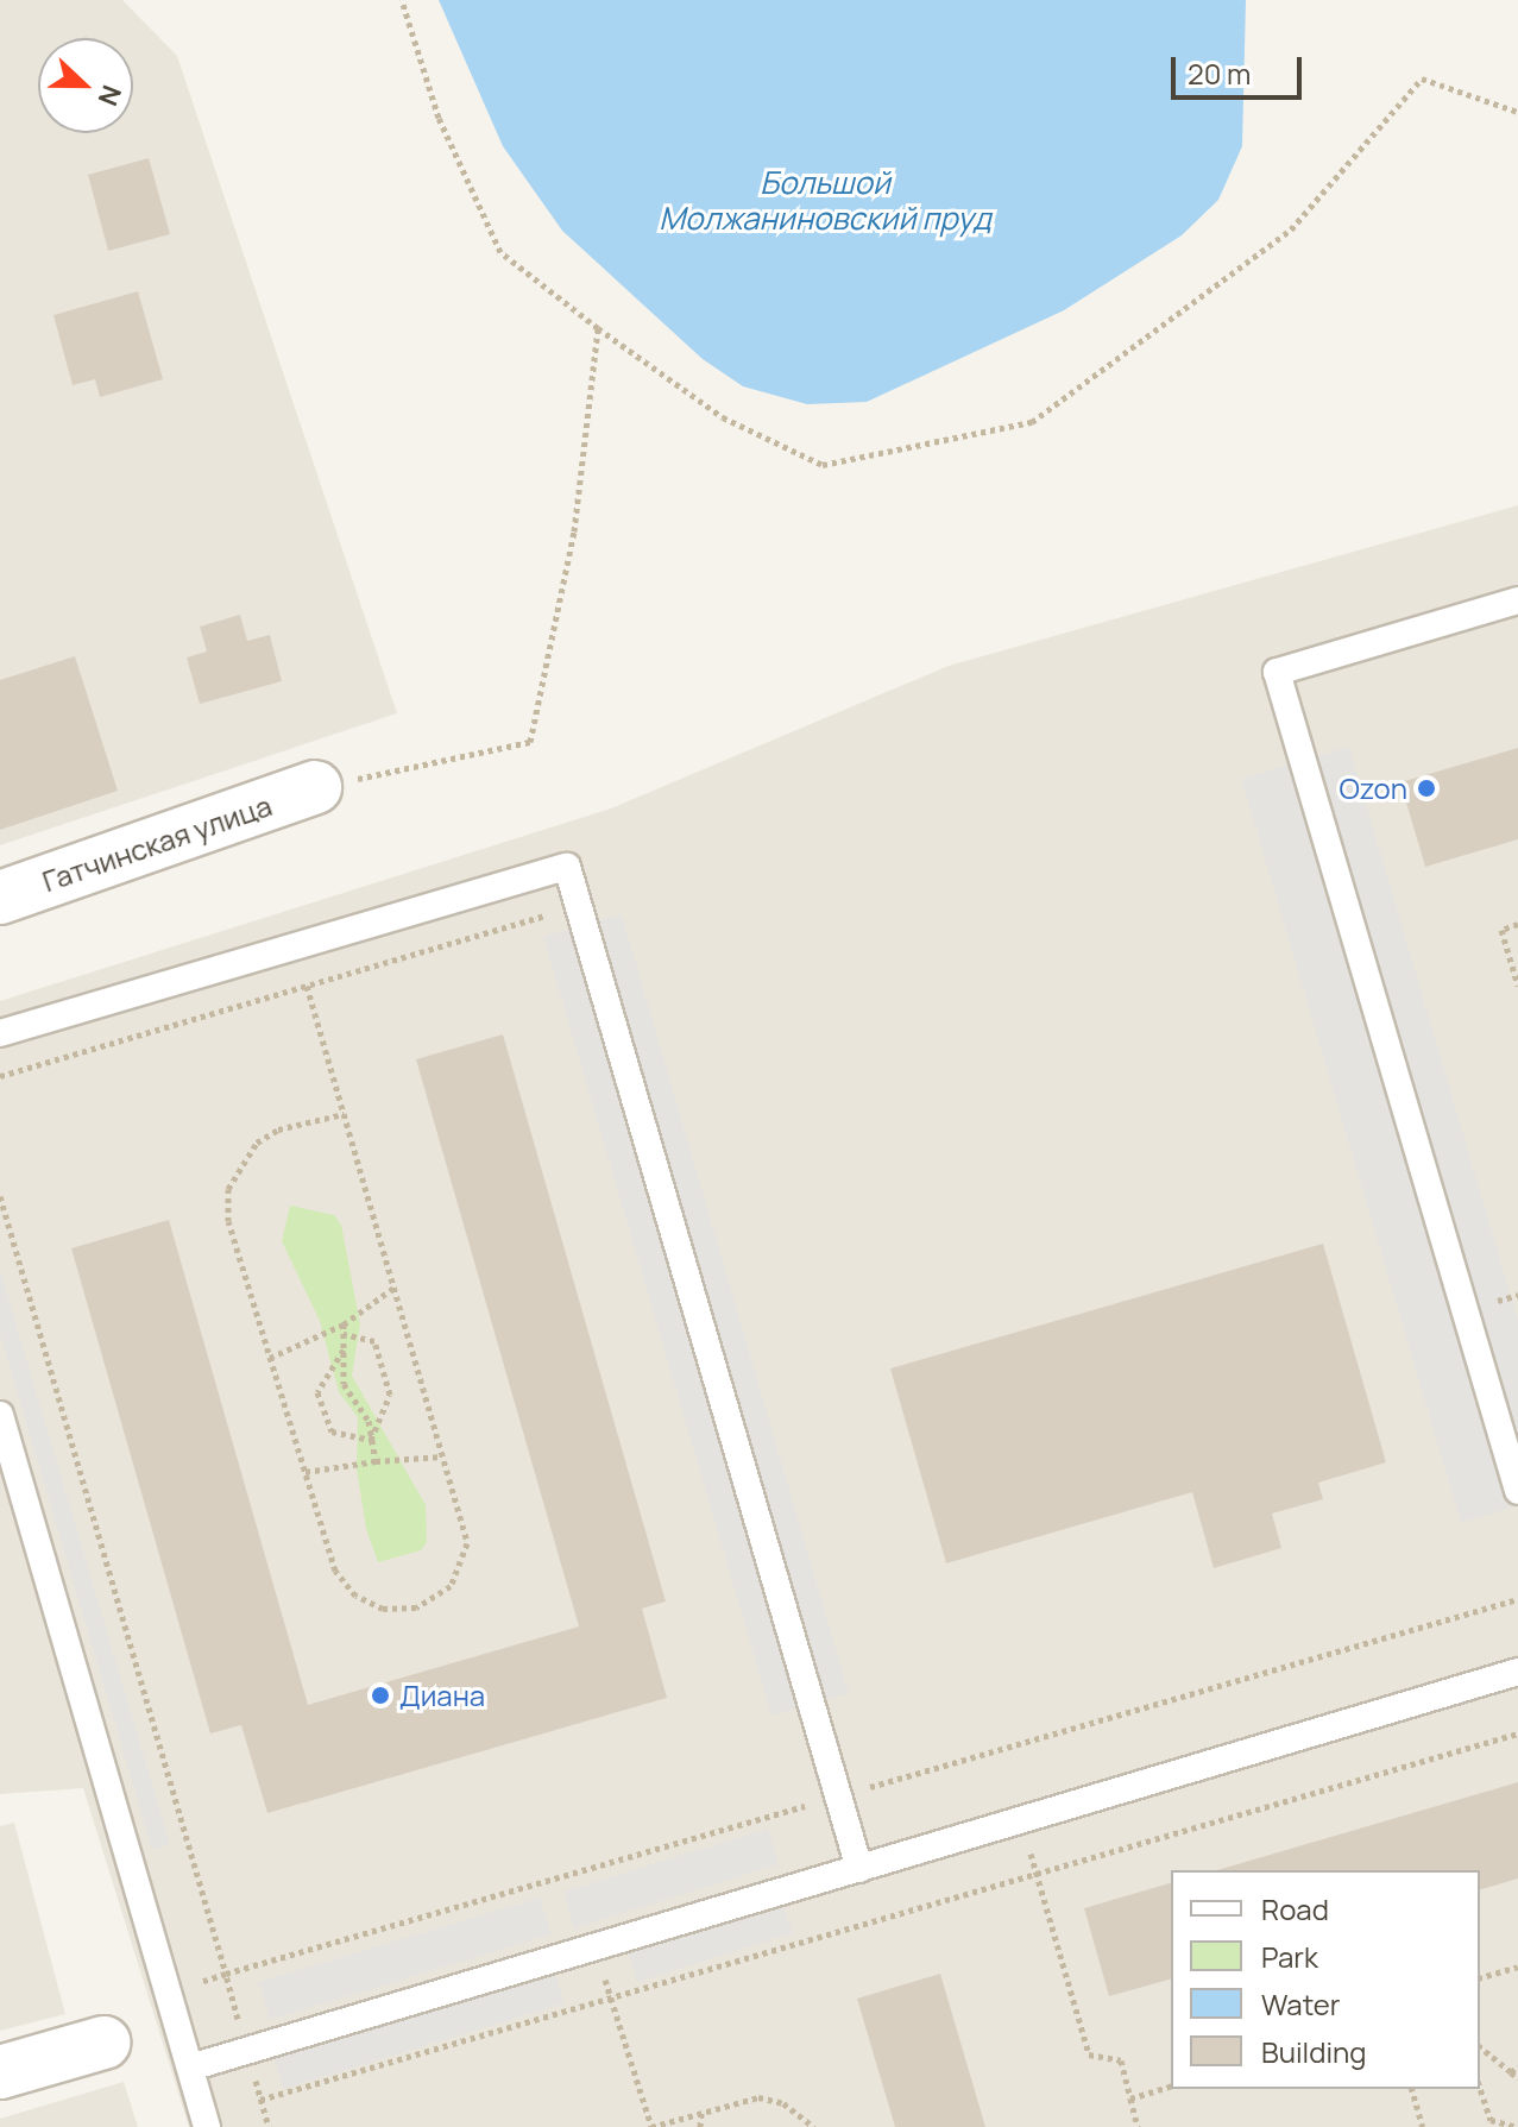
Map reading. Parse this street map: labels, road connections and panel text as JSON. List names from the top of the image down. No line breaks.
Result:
{"streets":{"street":["Гатчинская улица"]},"water":["Большой Молжаниновский пруд"],"places":["Ozon","Диана"],"legend":["Road","Park","Water","Building"],"scale_bar":"20 m","north":"right"}
